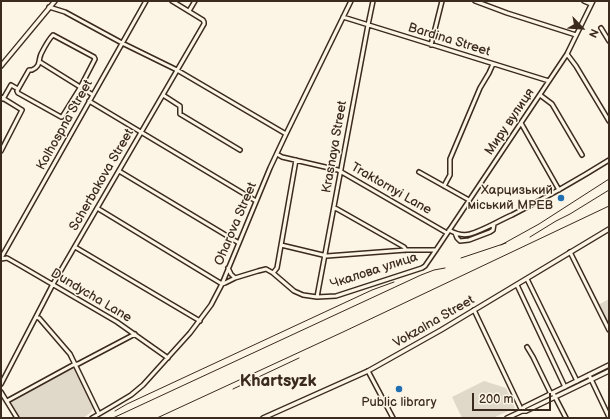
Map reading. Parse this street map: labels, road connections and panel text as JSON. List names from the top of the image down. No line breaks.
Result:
{"streets":{"main road":["Vokzalna Street"],"street":["Bardina Street","Миру вулиця","Kolhospna Street","Krasnaya Street","Scherbakova Street","Traktornyi Lane","Oharova Street","Чкалова улица","Dundycha Lane"]},"crossings":[["Bardina Street","Миру вулиця"],["Bardina Street","Krasnaya Street"],["Bardina Street","Oharova Street"],["Миру вулиця","Traktornyi Lane"],["Миру вулиця","Чкалова улица"],["Kolhospna Street","Dundycha Lane"],["Krasnaya Street","Traktornyi Lane"],["Krasnaya Street","Чкалова улица"],["Scherbakova Street","Dundycha Lane"],["Traktornyi Lane","Oharova Street"],["Oharova Street","Dundycha Lane"]],"districts":["Khartsyzk"],"places":["Харцизький міський МРЕВ","Public library"],"scale_bar":"200 m","north":"bottom right"}
